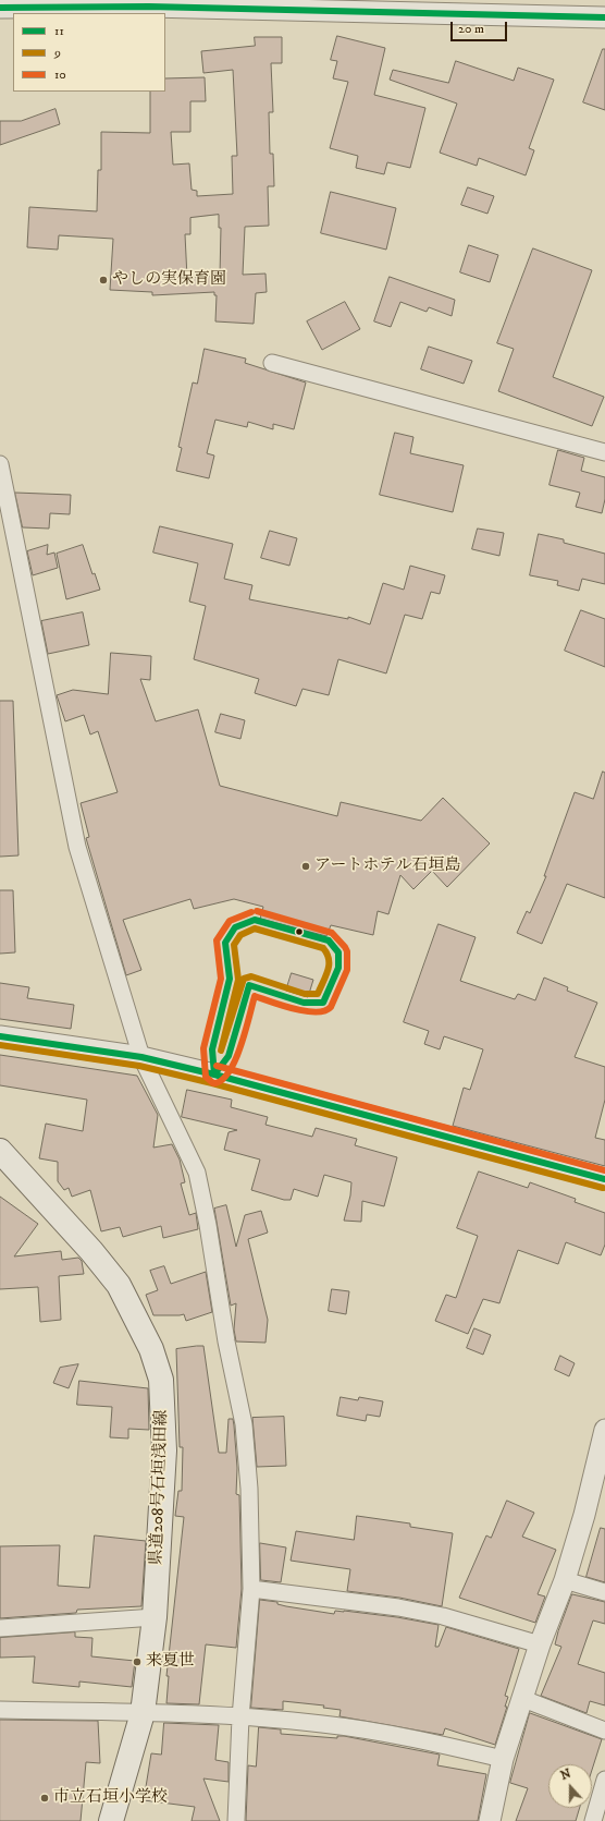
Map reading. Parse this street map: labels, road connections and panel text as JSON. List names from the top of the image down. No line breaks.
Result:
{"streets":{"main road":["県道208号石垣浅田線"]},"places":["やしの実保育園","アートホテル石垣島","来夏世","市立石垣小学校"],"lines":["transit line 11","transit line 10","transit line 9"],"legend":["11","9","10"],"scale_bar":"20 m","north":"top"}
